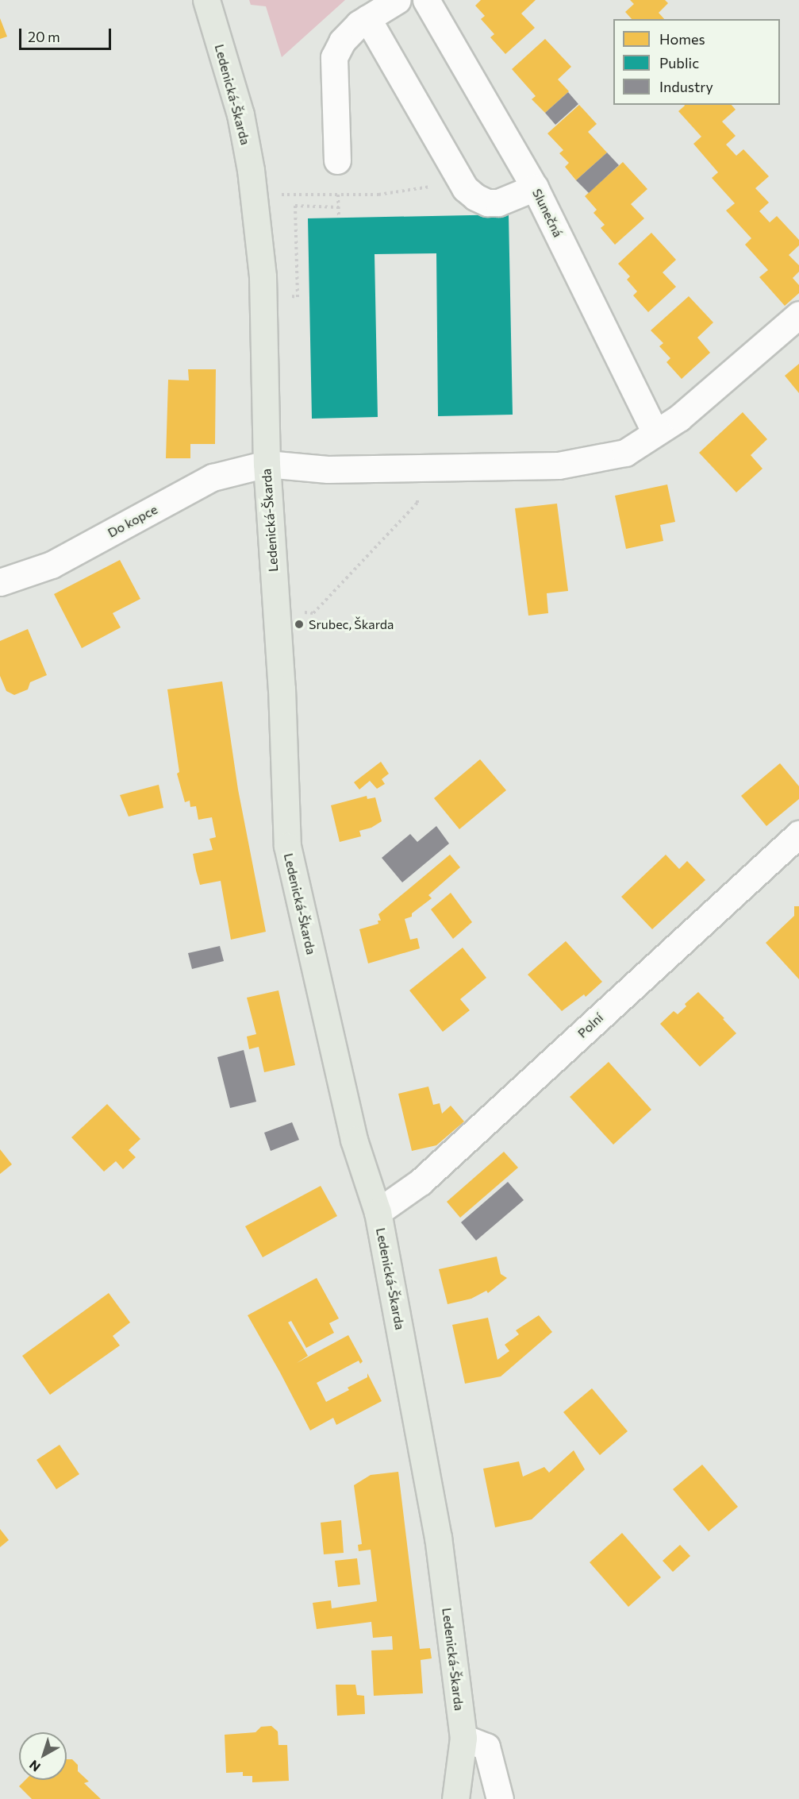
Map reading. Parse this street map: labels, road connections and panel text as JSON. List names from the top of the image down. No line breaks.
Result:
{"streets":{"main road":["Ledenická-Škarda"],"street":["Slunečná","Do kopce","Polní"]},"crossings":[["Ledenická-Škarda","Do kopce"],["Ledenická-Škarda","Polní"]],"places":["Srubec, Škarda"],"legend":["Homes","Public","Industry"],"scale_bar":"20 m","north":"bottom left"}
